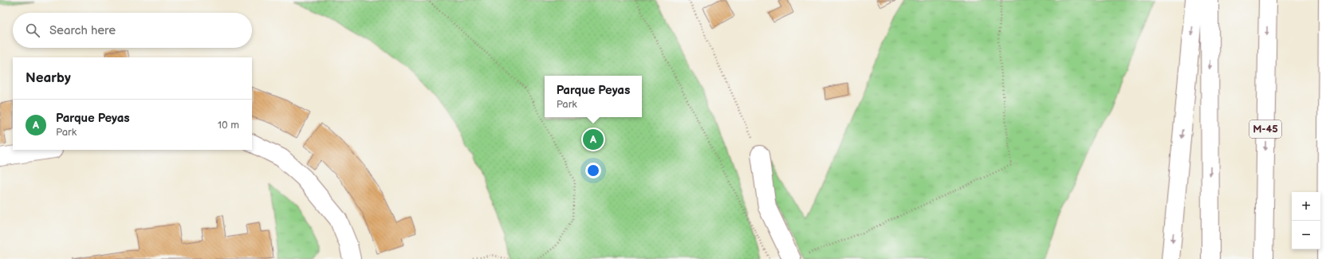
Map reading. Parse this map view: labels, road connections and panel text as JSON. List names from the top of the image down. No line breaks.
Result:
{"streets":{"main road":["M-45"]},"page":{"search":"Search here","heading":"Nearby","popup":["Parque Peyas","Park"],"list":[{"mark":"A","name":"Parque Peyas","note":"Park","value":"10 m"}],"pins":"A","map_buttons":["+","−"]}}
